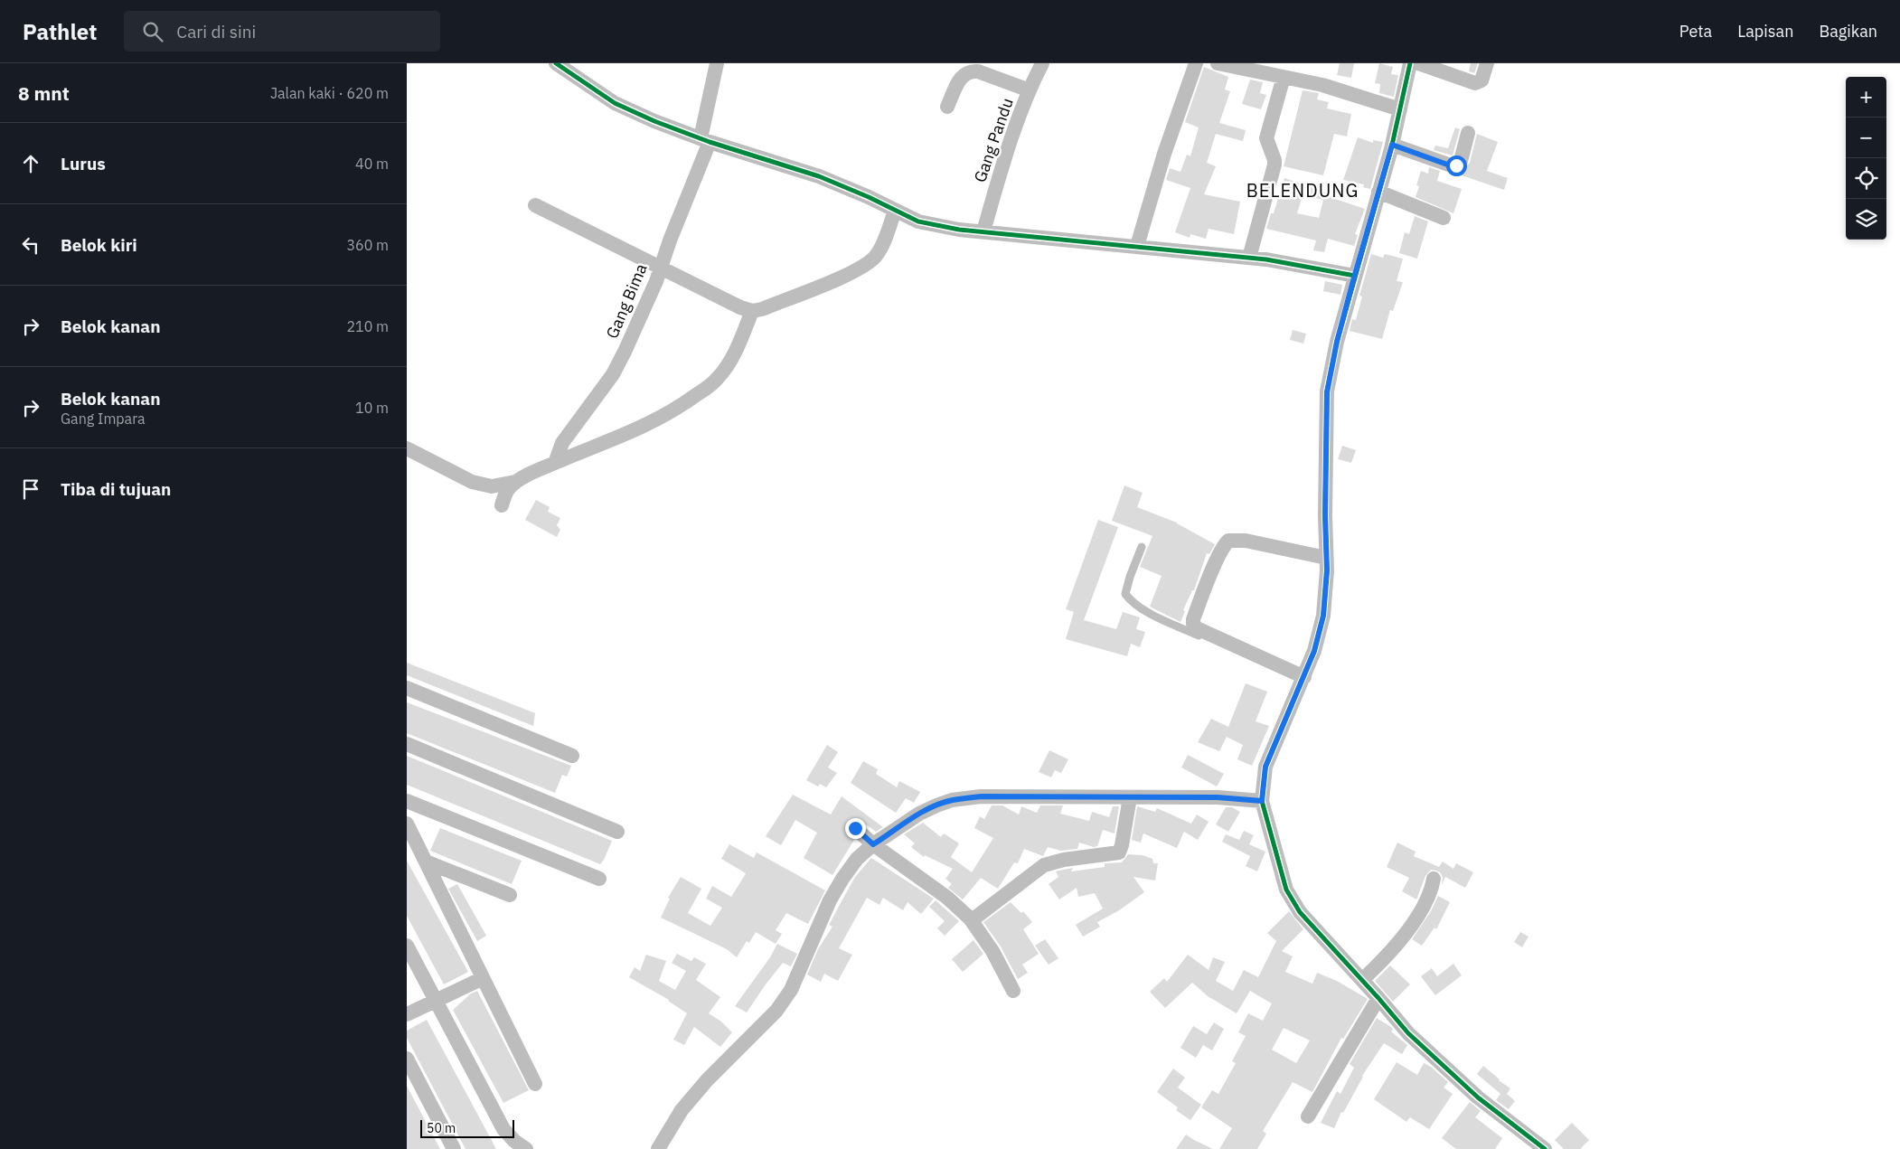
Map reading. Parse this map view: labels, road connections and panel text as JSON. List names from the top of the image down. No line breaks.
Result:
{"streets":{"street":["Gang Pandu","Gang Bima"]},"districts":["BELENDUNG"],"scale_bar":"50 m","page":{"header":"Pathlet","search":"Cari di sini","nav":["Peta","Lapisan","Bagikan"],"heading":["8 mnt","Jalan kaki · 620 m"],"map_buttons":["+","−"],"list":[["Lurus","40 m"],["Belok kiri","360 m"],["Belok kanan","210 m"],["Belok kanan","Gang Impara","10 m"],"Tiba di tujuan"],"scale":"50 m"}}
